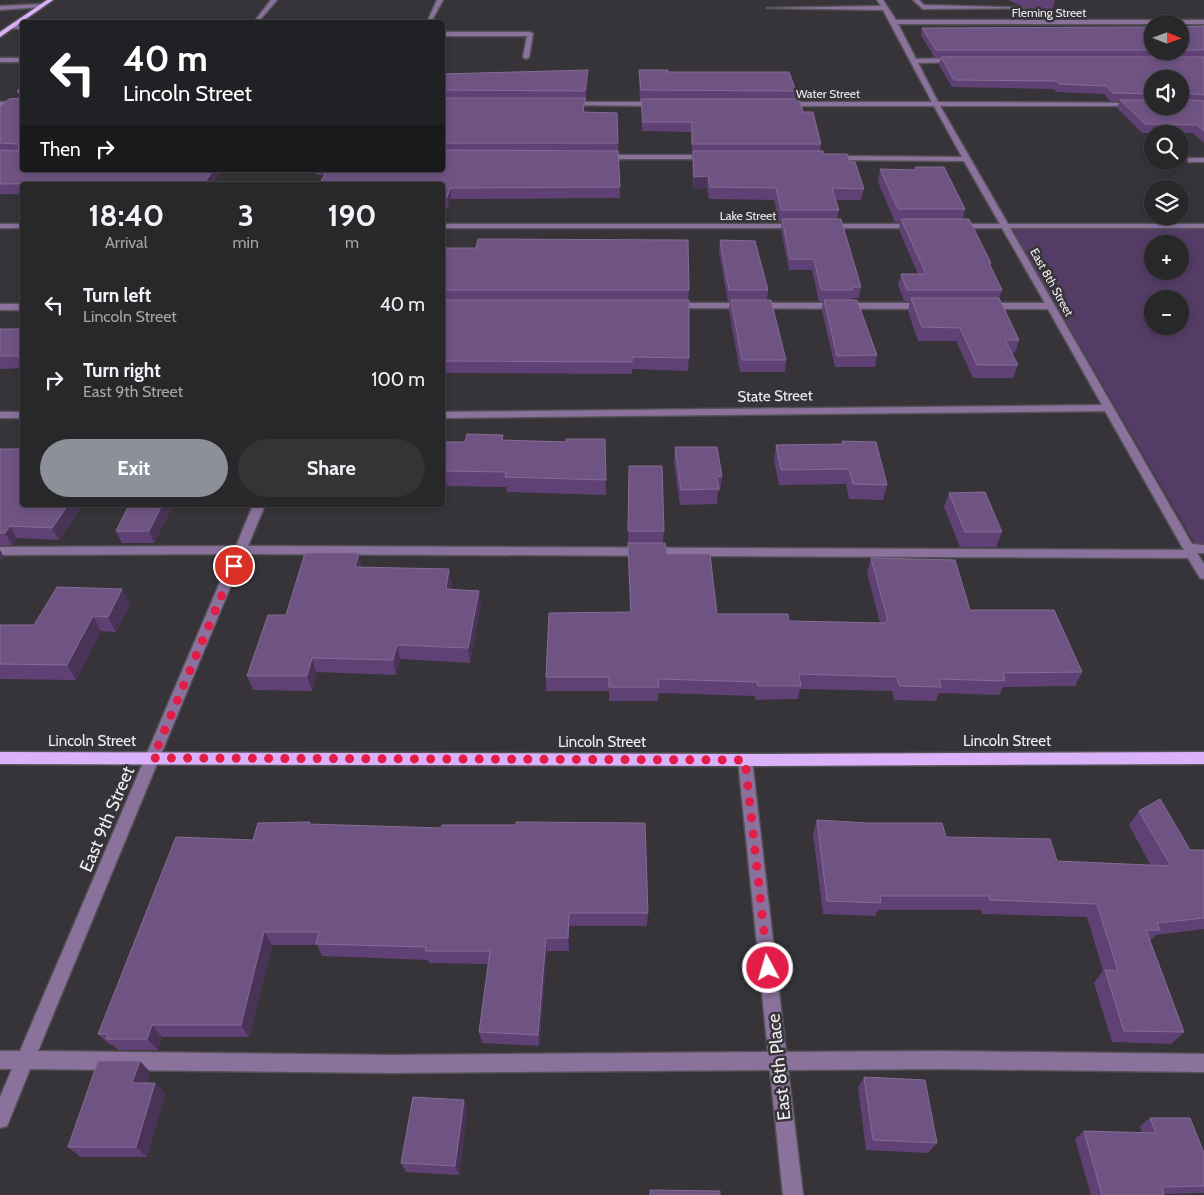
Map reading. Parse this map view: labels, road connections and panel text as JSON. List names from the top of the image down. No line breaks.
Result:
{"streets":{"main road":["Lincoln Street"],"street":["Fleming Street","Water Street","Lake Street","East 8th Street","State Street","East 9th Street","East 8th Place"]},"crossings":[["Fleming Street","East 8th Street"],["Water Street","East 8th Street"],["East 8th Street","State Street"],["Lincoln Street","East 9th Street"],["Lincoln Street","East 8th Place"]],"north":"right","page":{"map_buttons":["+","−"],"turn":["40 m","Lincoln Street"],"then":"Then","eta":["18:40","Arrival","3","min","190","m"],"list":[{"name":"Turn left","note":"Lincoln Street","value":"40 m"},{"name":"Turn right","note":"East 9th Street","value":"100 m"}],"buttons":["Exit","Share"]}}
